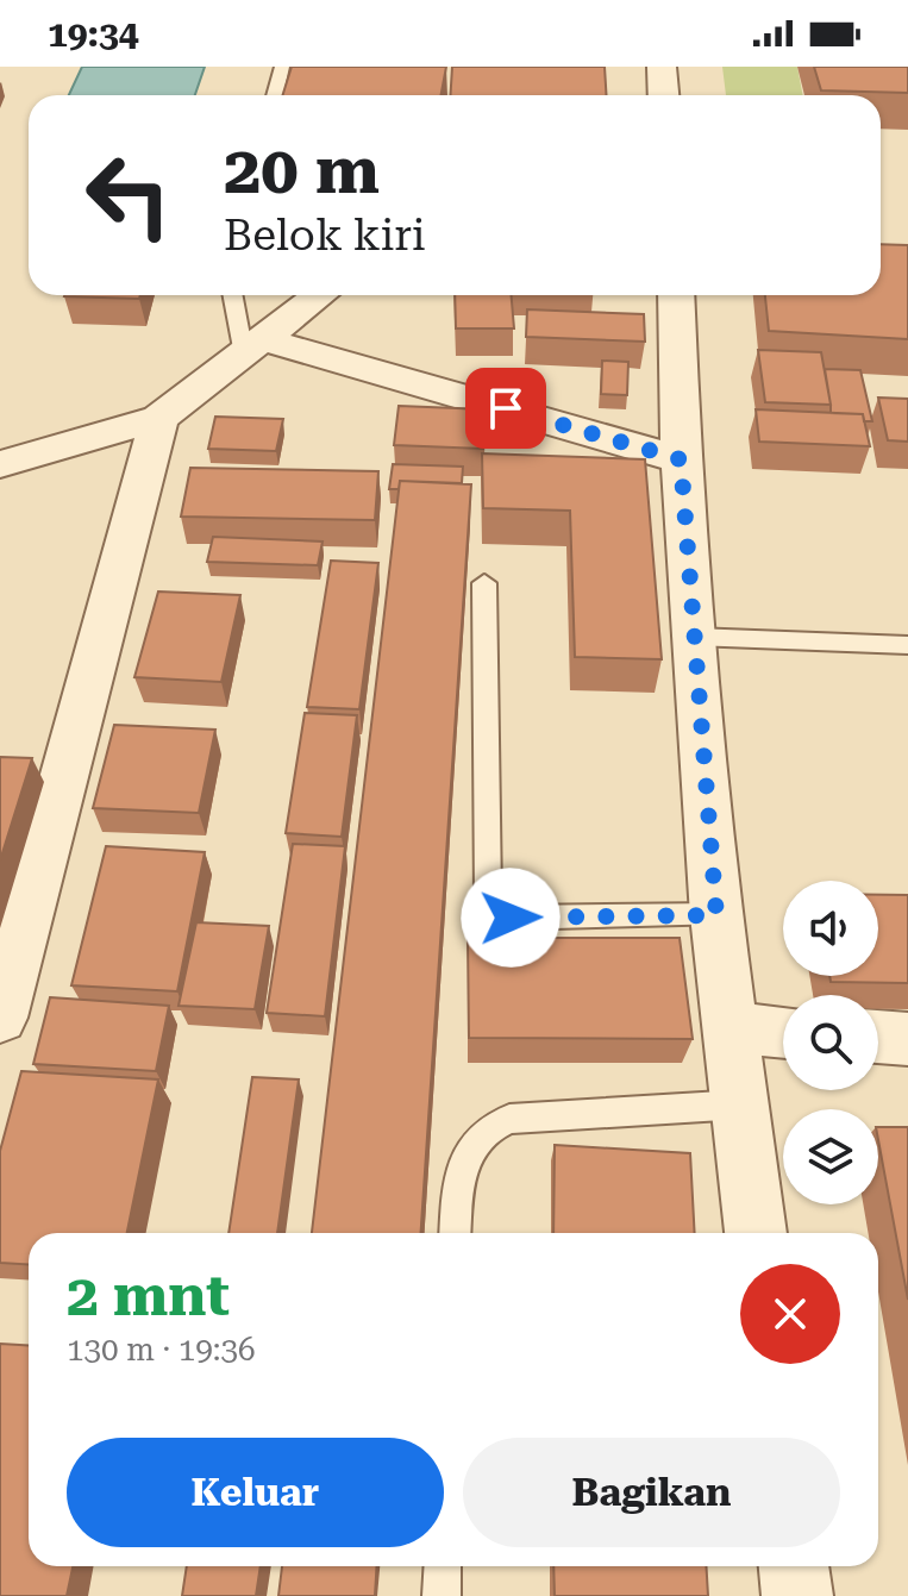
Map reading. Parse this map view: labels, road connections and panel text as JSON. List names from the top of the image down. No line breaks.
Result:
{"page":{"status":"19:34","turn":["20 m","Belok kiri"],"heading":["2 mnt","130 m · 19:36"],"buttons":["Keluar","Bagikan"]}}
